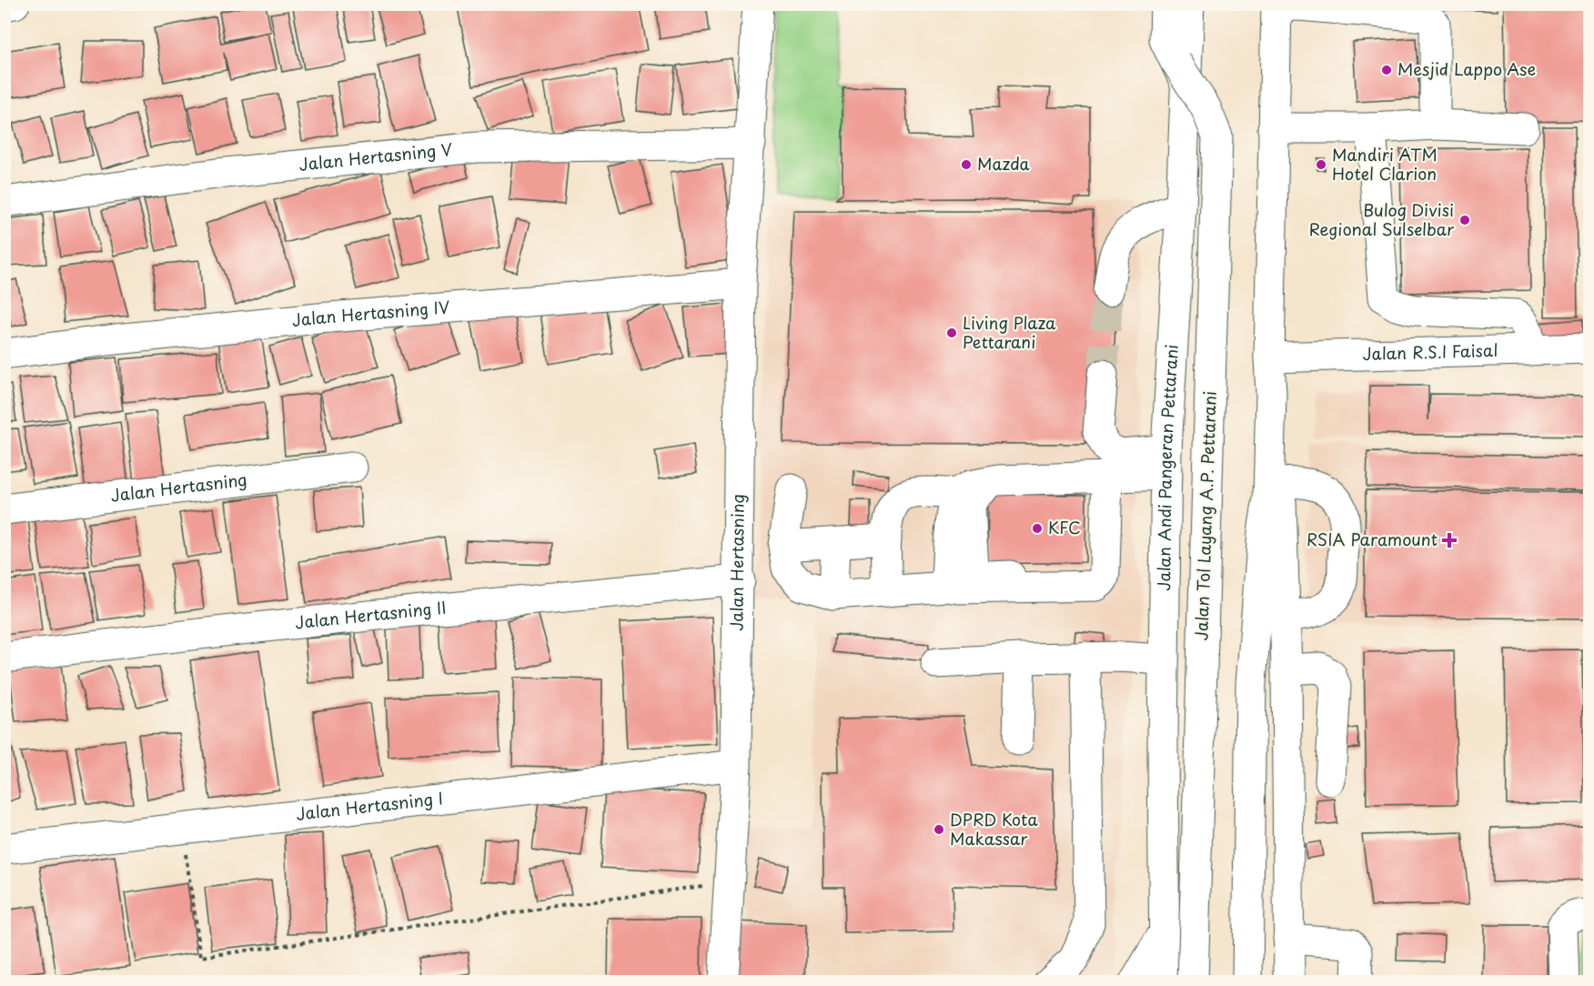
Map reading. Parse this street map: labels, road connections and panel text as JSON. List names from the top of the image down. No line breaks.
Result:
{"streets":{"main road":["Jalan Hertasning V","Jalan Hertasning IV","Jalan R.S.I Faisal","Jalan Andi Pangeran Pettarani","Jalan Hertasning","Jalan Tol Layang A.P. Pettarani","Jalan Hertasning II","Jalan Hertasning I"]},"crossings":[["Jalan Hertasning V","Jalan Hertasning"],["Jalan Hertasning IV","Jalan Hertasning"],["Jalan Andi Pangeran Pettarani","Jalan Tol Layang A.P. Pettarani"],["Jalan Hertasning","Jalan Hertasning II"],["Jalan Hertasning","Jalan Hertasning I"]],"places":{"other":["Mesjid Lappo Ase","Mazda","Mandiri ATM Hotel Clarion","Bulog Divisi Regional Sulselbar","Living Plaza Pettarani","KFC","DPRD Kota Makassar"],"health":["RSIA Paramount"]}}
